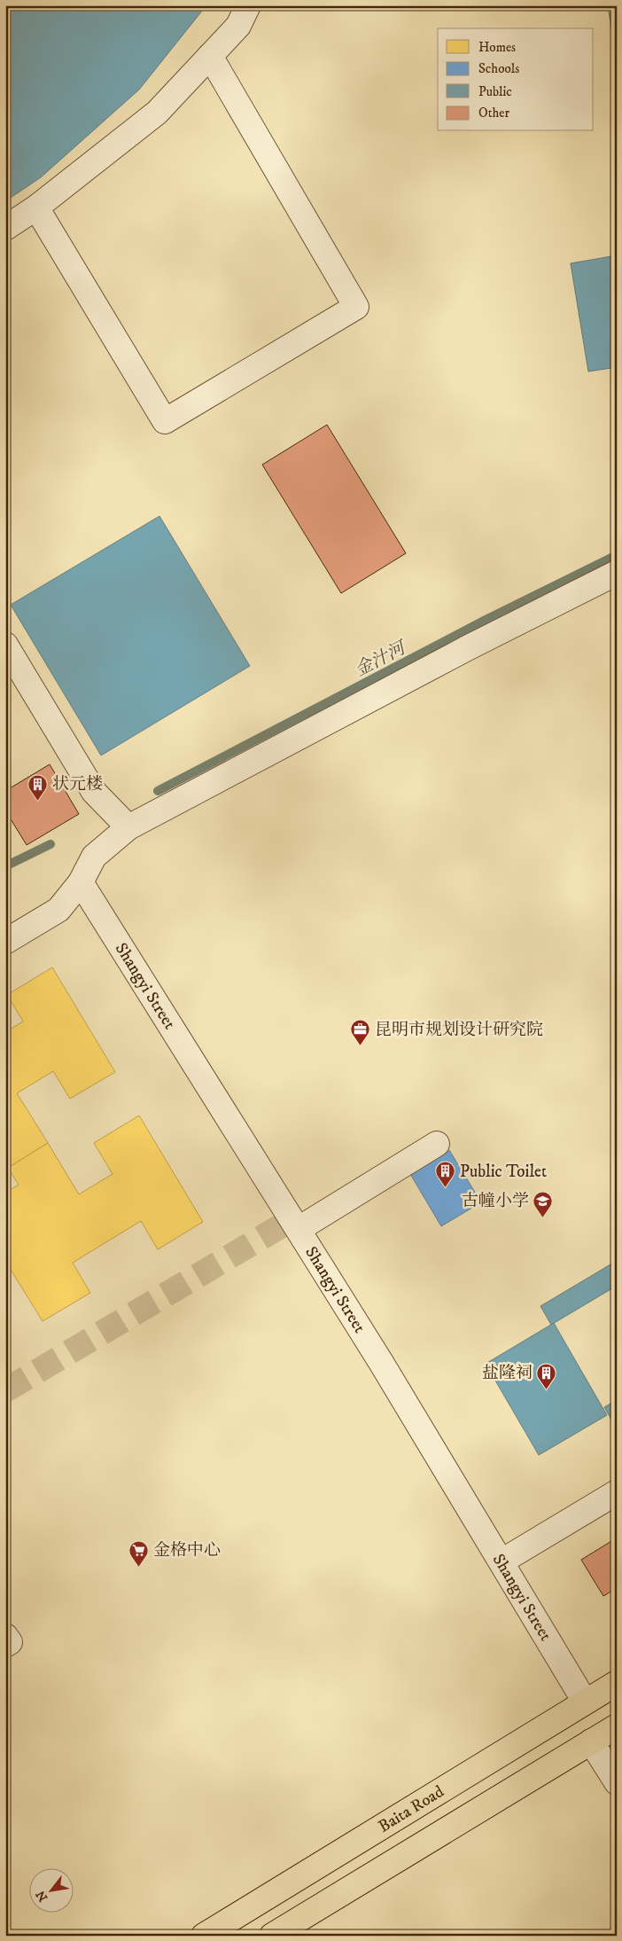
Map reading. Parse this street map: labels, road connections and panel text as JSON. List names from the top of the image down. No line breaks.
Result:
{"streets":{"main road":["Baita Road"],"street":["Shangyi Street"]},"crossings":[["Shangyi Street","Baita Road"]],"water":["金汁河"],"places":{"building":["状元楼","Public Toilet","盐隆祠"],"office":["昆明市规划设计研究院"],"school or university":["古幢小学"],"supermarket":["金格中心"]},"legend":["Homes","Schools","Public","Other"],"north":"bottom left"}
